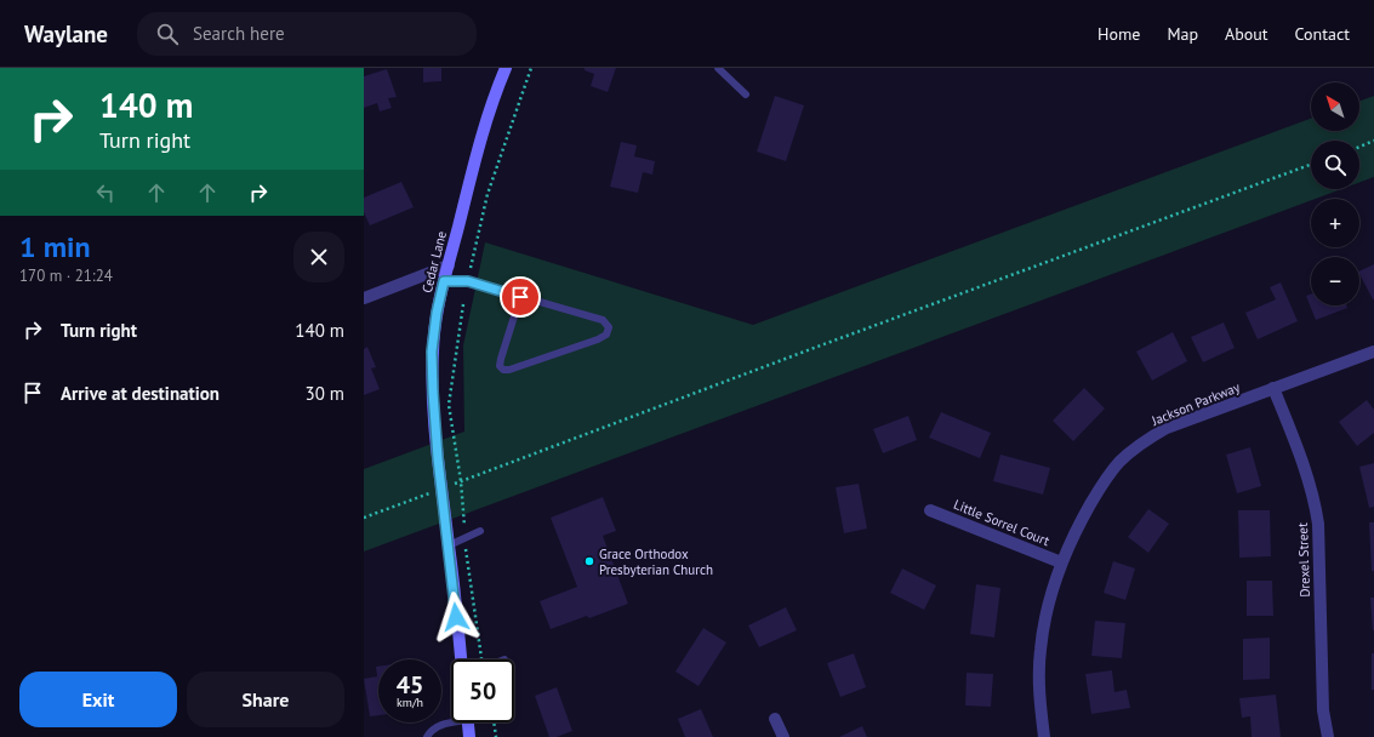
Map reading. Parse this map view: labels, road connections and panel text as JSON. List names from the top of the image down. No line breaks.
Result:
{"streets":{"main road":["Cedar Lane"],"street":["Jackson Parkway","Little Sorrel Court","Drexel Street"]},"crossings":[["Jackson Parkway","Little Sorrel Court"],["Jackson Parkway","Drexel Street"]],"places":["Grace Orthodox Presbyterian Church"],"north":"top left","page":{"header":"Waylane","search":"Search here","nav":["Home","Map","About","Contact"],"turn":["140 m","Turn right"],"map_buttons":["+","−"],"heading":["1 min","170 m · 21:24"],"list":[{"name":"Turn right","value":"140 m"},{"name":"Arrive at destination","value":"30 m"}],"speed":"45 km/h","limit":"50","buttons":["Exit","Share"]}}
